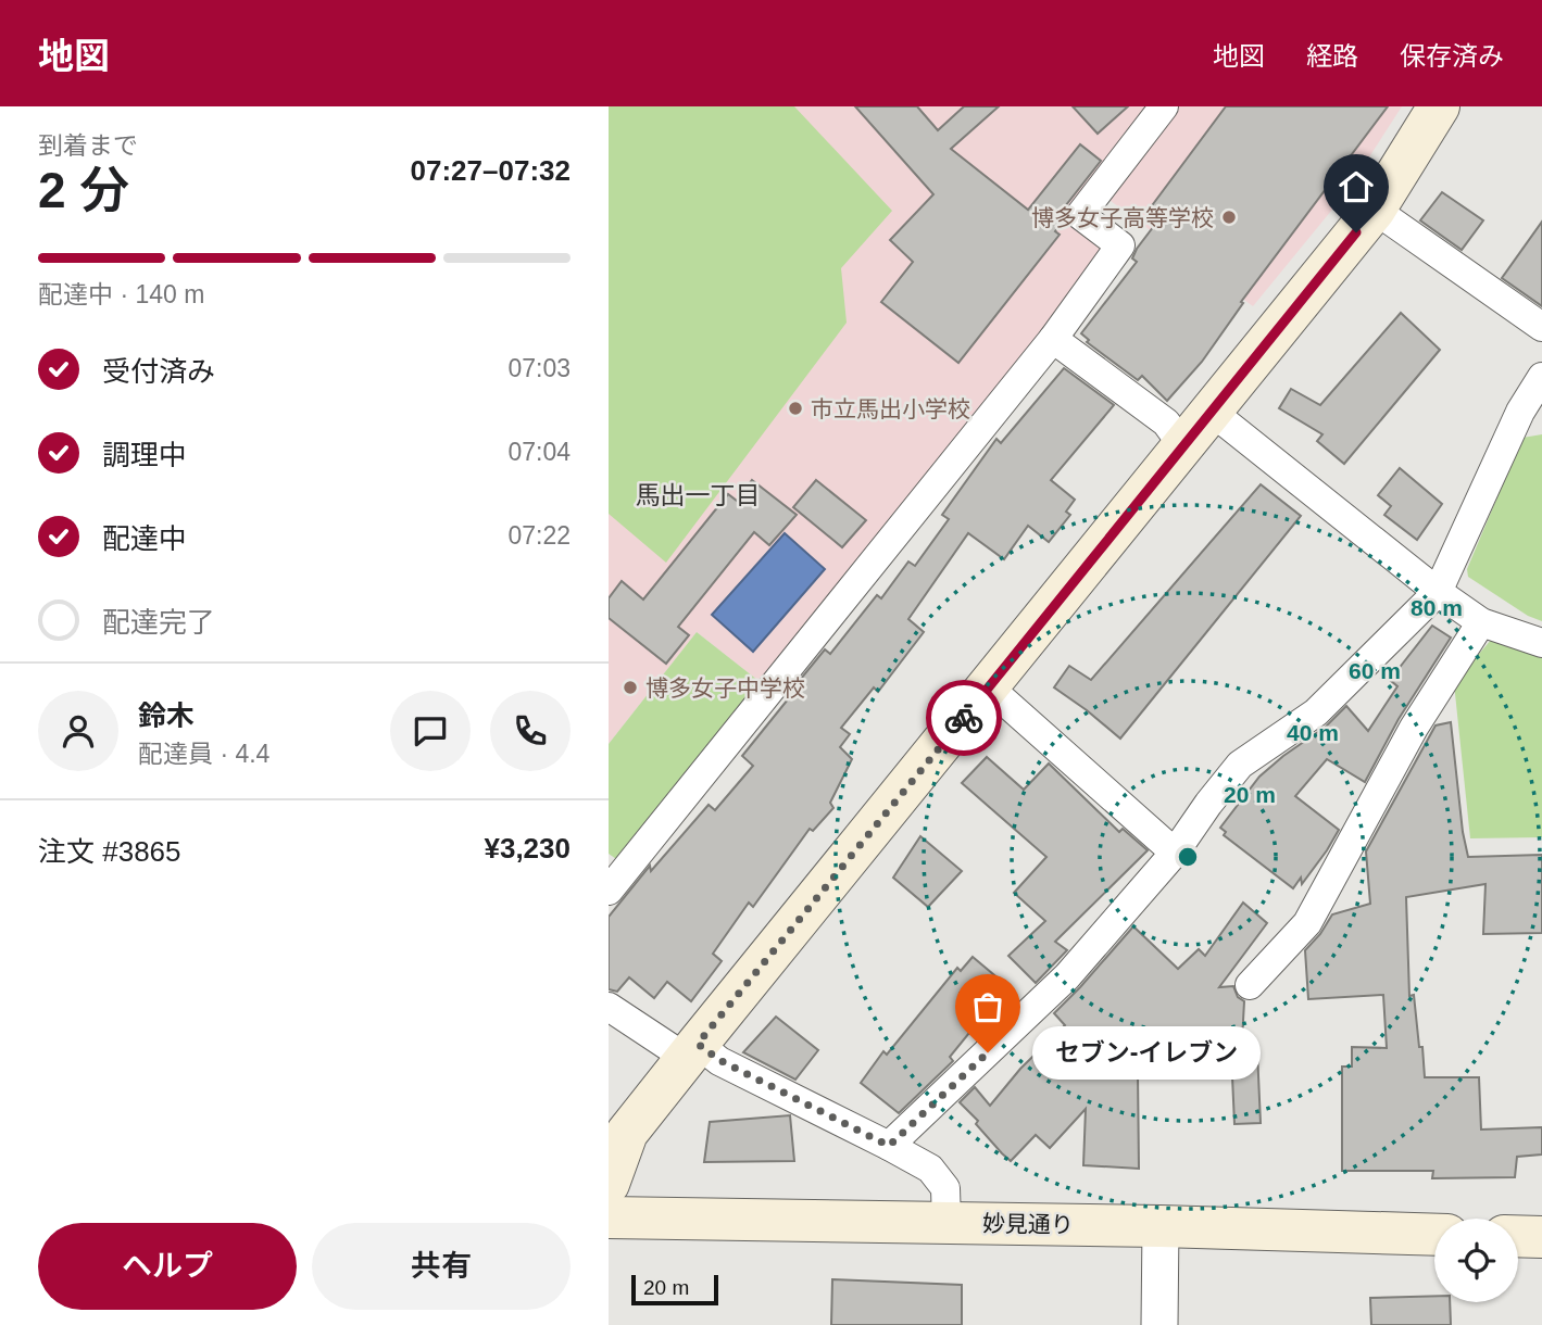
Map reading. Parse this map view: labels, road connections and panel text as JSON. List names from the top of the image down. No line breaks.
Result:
{"streets":{"main road":["妙見通り"]},"districts":["馬出一丁目"],"places":["博多女子高等学校","市立馬出小学校","博多女子中学校","セブン-イレブン"],"scale_bar":"20 m","page":{"header":"地図","nav":["地図","経路","保存済み"],"heading":["2 分","到着まで","07:27–07:32"],"panel":["鈴木","配達員 · 4.4","注文 #3865","¥3,230"],"bar":"配達中 · 140 m","list":[["受付済み","07:03"],["調理中","07:04"],["配達中","07:22"],"配達完了"],"bubble":"セブン-イレブン","buttons":["ヘルプ","共有"],"scale":"20 m"},"rings":["80 m","60 m","40 m","20 m"]}
